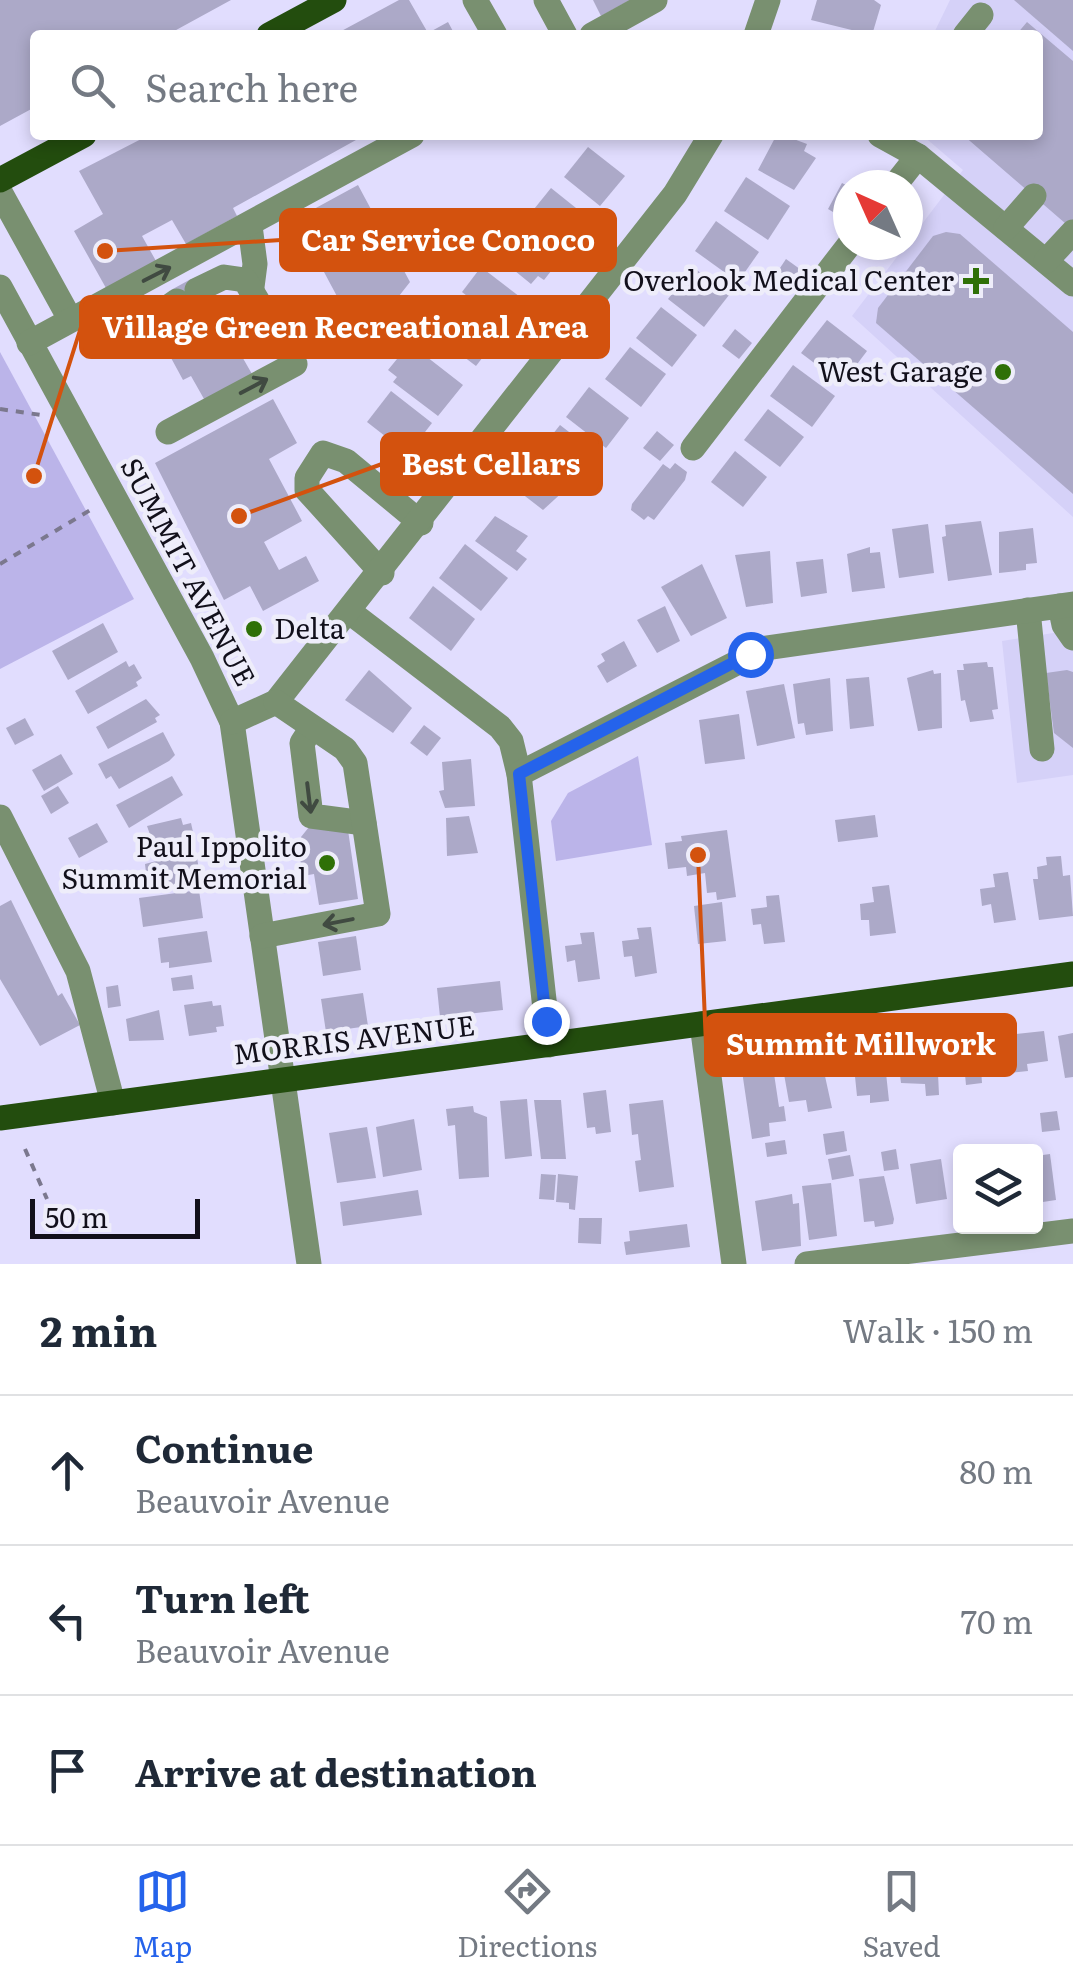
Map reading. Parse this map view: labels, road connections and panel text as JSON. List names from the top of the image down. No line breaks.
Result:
{"streets":{"main road":["MORRIS AVENUE"],"street":["SUMMIT AVENUE"]},"crossings":[["SUMMIT AVENUE","MORRIS AVENUE"]],"places":{"other":["Car Service Conoco","West Garage","Village Green Recreational Area","Best Cellars","Delta","Summit Millwork","Paul Ippolito Summit Memorial"],"health":["Overlook Medical Center"]},"scale_bar":"50 m","north":"top left","page":{"search":"Search here","scale":"50 m","heading":["2 min","Walk · 150 m"],"list":[["Continue","Beauvoir Avenue","80 m"],["Turn left","Beauvoir Avenue","70 m"],"Arrive at destination"],"nav":["Map","Directions","Saved"]}}
